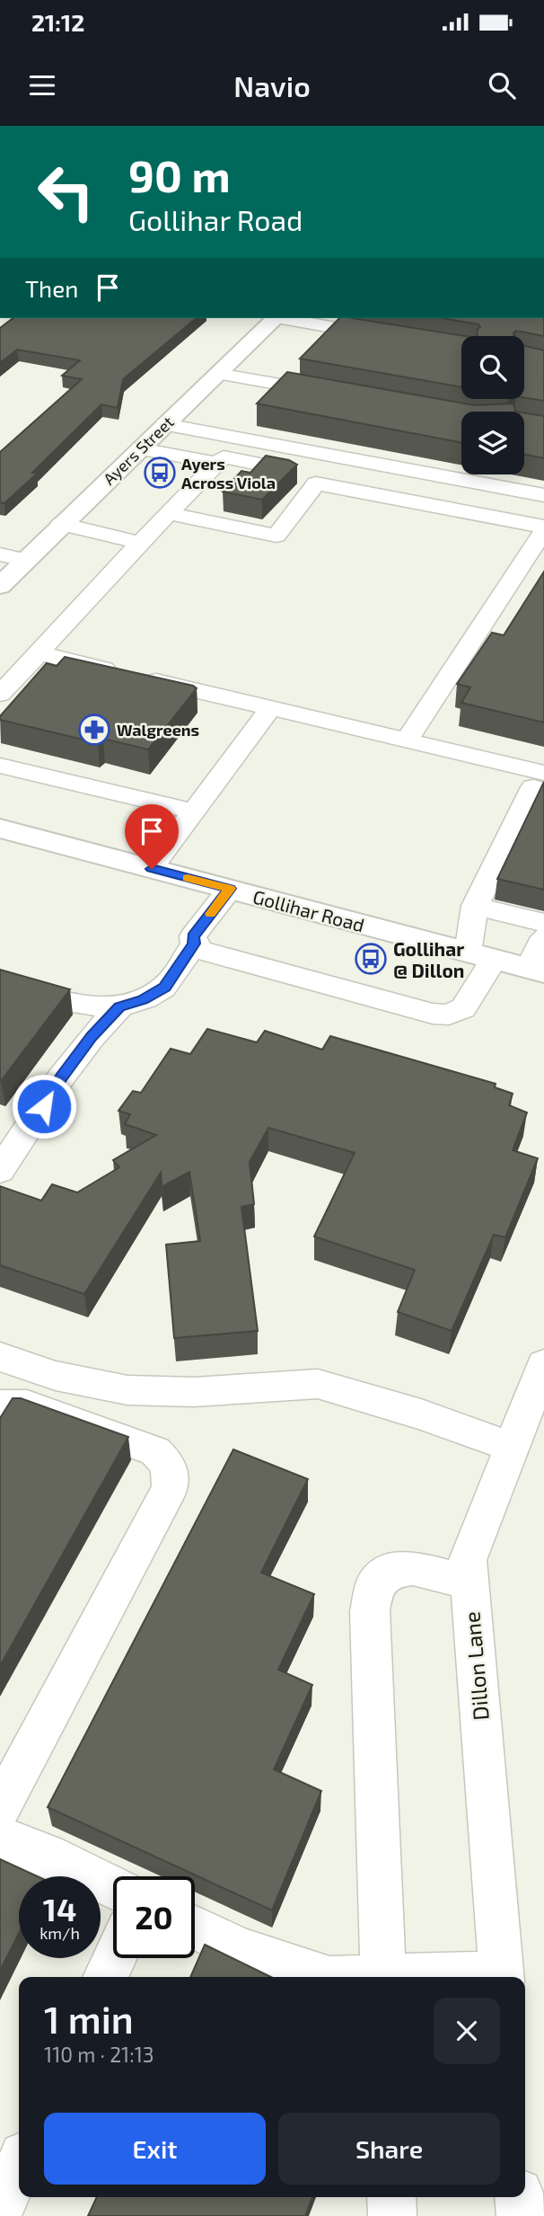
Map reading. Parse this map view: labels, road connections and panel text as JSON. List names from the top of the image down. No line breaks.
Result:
{"streets":{"main road":["Ayers Street","Gollihar Road"],"street":["Dillon Lane"]},"places":{"bus stop":["Ayers Across Viola","Gollihar @ Dillon"],"pharmacy":["Walgreens"]},"page":{"status":"21:12","header":"Navio","turn":["90 m","Gollihar Road"],"then":"Then","speed":"14 km/h","limit":"20","heading":["1 min","110 m · 21:13"],"buttons":["Exit","Share"]}}
